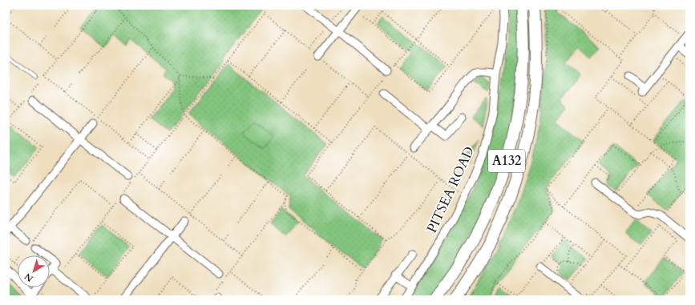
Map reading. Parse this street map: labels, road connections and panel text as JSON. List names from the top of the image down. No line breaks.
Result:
{"streets":{"main road":["A132"],"street":["PITSEA ROAD"]},"north":"bottom left"}
